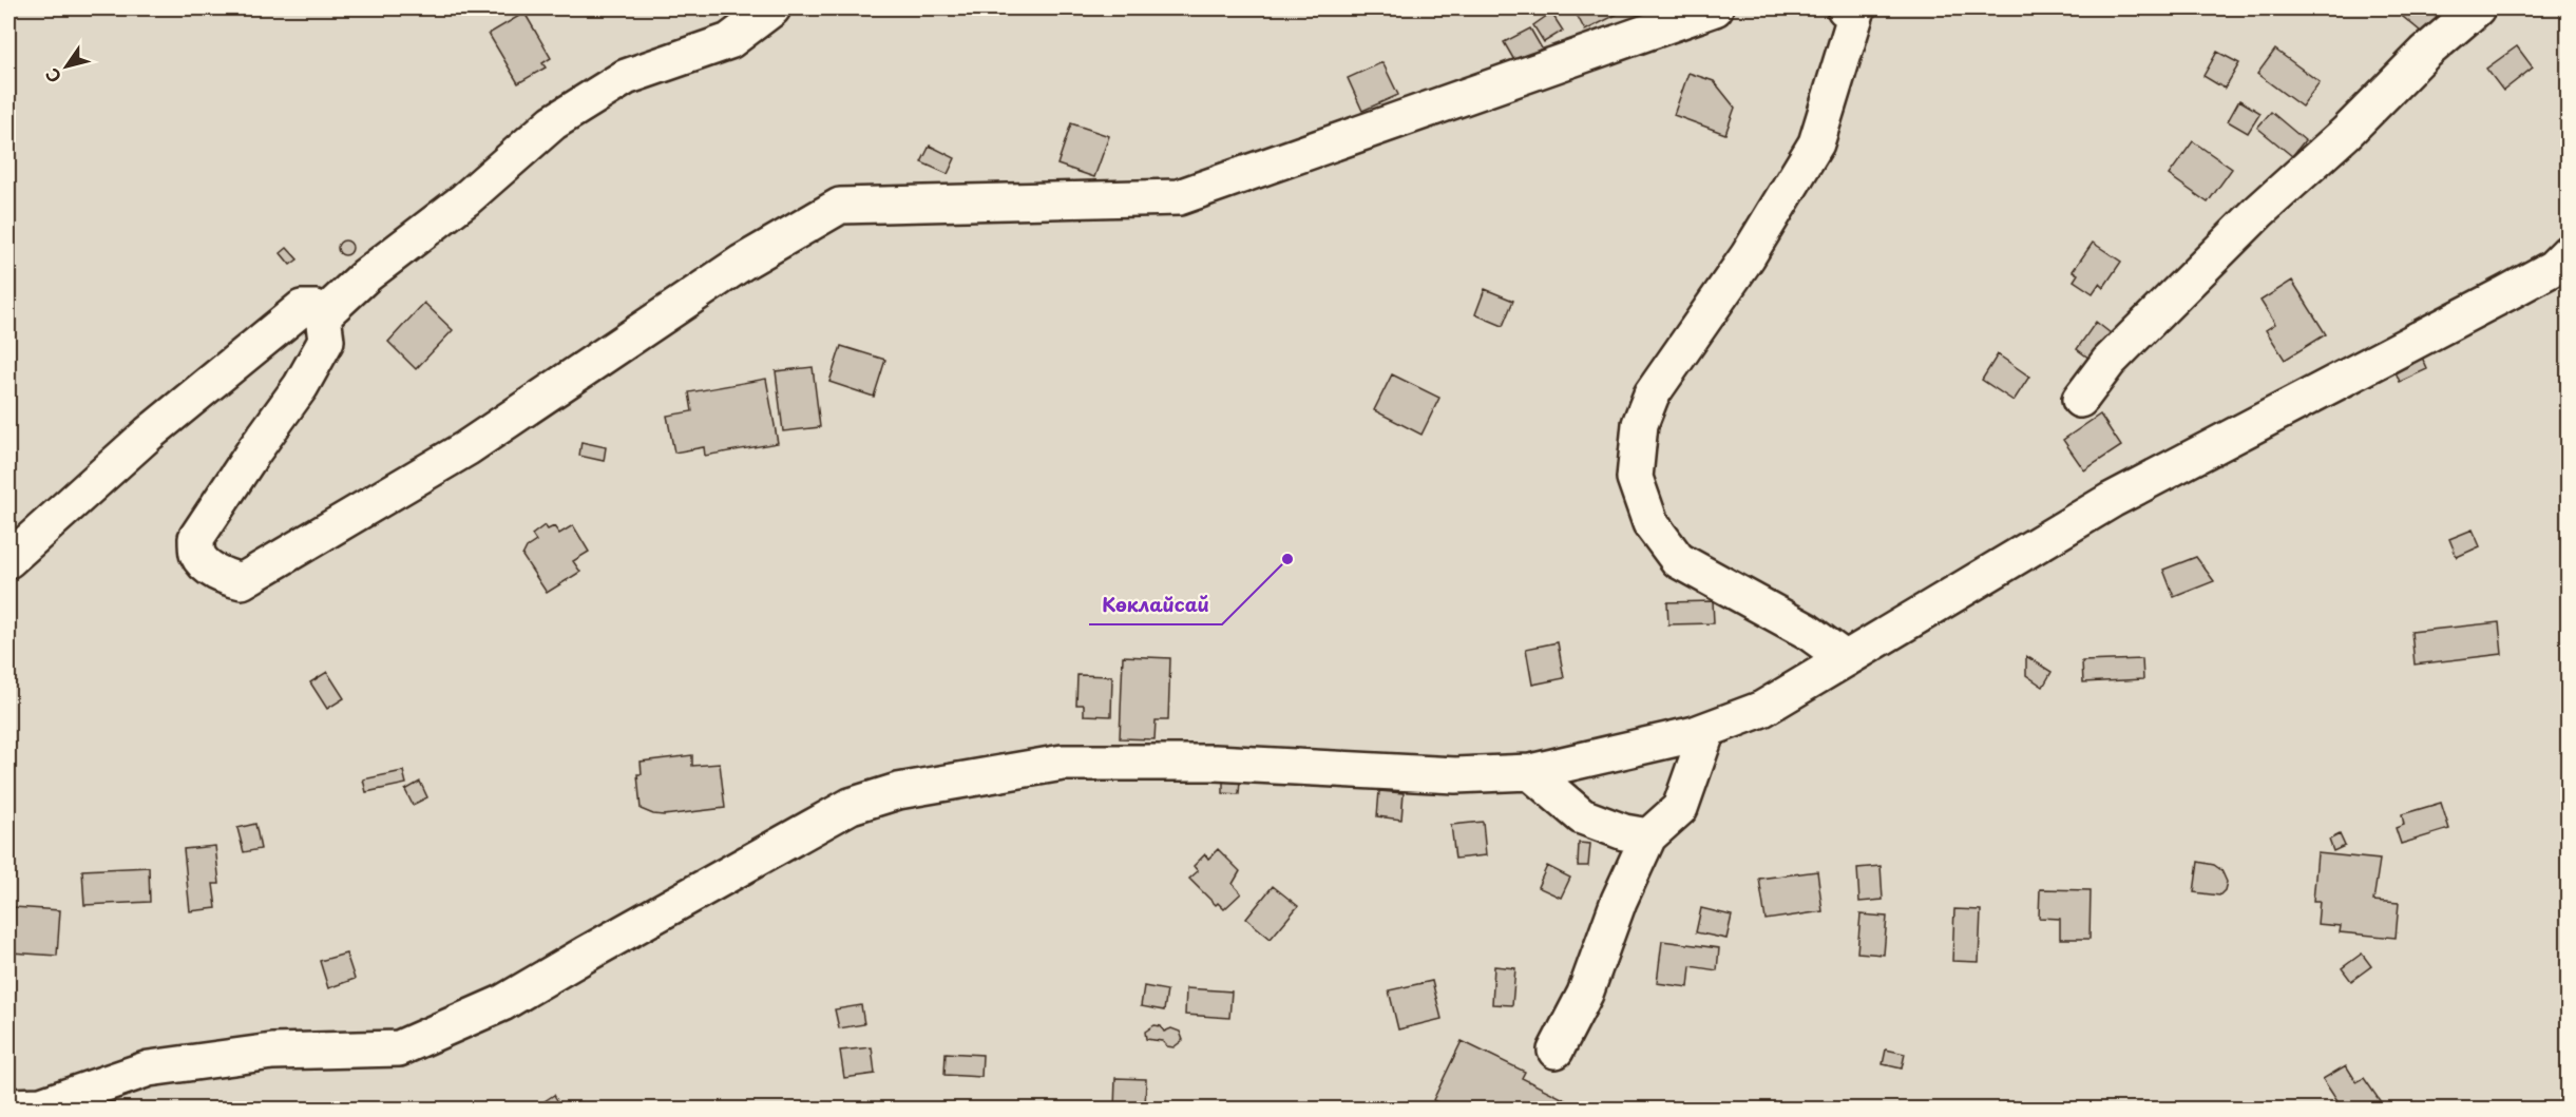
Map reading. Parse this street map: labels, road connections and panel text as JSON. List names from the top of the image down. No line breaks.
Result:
{"places":["Көклайсай"],"north":"bottom left"}
